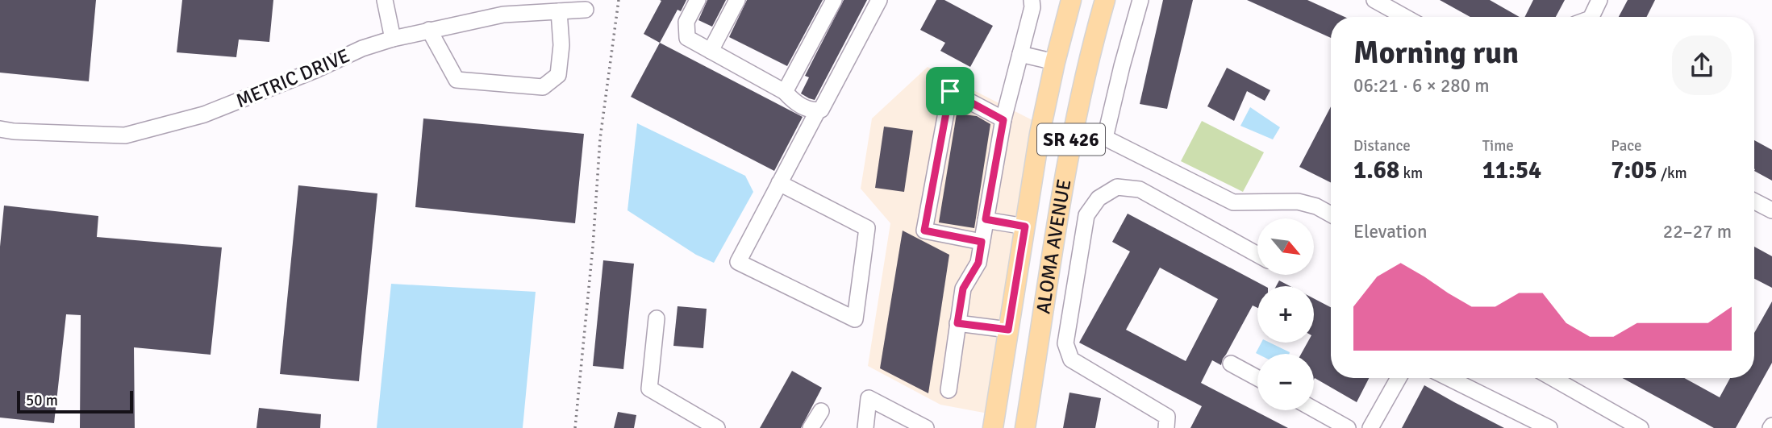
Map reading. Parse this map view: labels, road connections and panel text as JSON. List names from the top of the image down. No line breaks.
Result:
{"streets":{"main road":["SR 426","ALOMA AVENUE"],"street":["METRIC DRIVE"]},"scale_bar":"50 m","north":"bottom right","page":{"heading":["Morning run","06:21 · 6 × 280 m"],"stats":[["Distance","1.68 km"],["Time","11:54"],["Pace","7:05 /km"]],"chart":["Elevation","22–27 m"],"map_buttons":["+","−"],"scale":"50 m"}}
